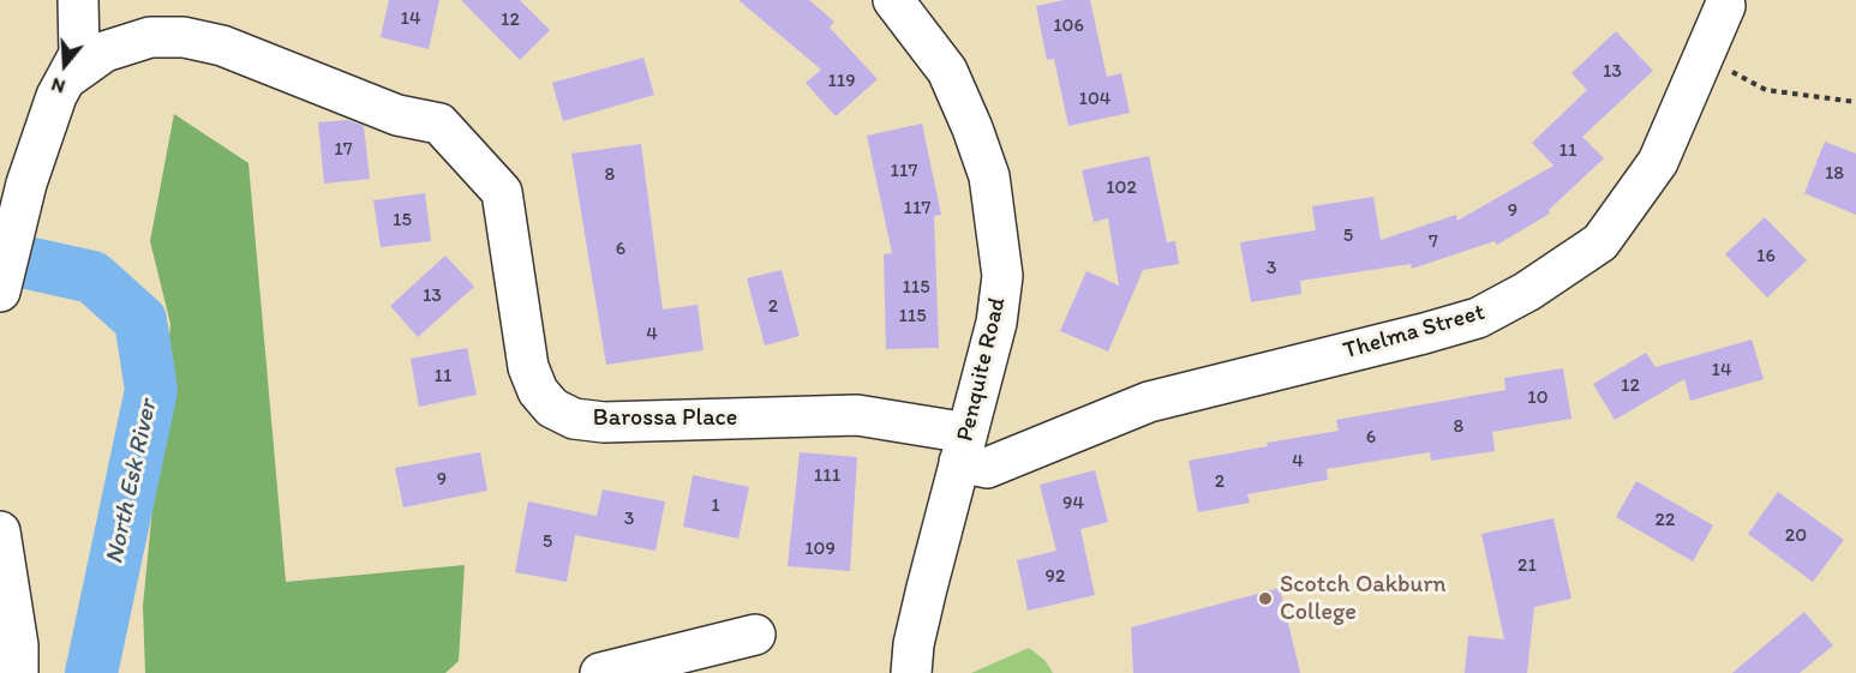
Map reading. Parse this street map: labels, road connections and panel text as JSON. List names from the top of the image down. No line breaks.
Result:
{"streets":{"street":["Thelma Street","Penquite Road","Barossa Place"]},"crossings":[["Thelma Street","Penquite Road"],["Thelma Street","Barossa Place"],["Penquite Road","Barossa Place"]],"water":["North Esk River"],"places":["Scotch Oakburn College"],"house_numbers":["14","12","106","13","119","104","17","11","117","18","8","102","117","9","15","5","7","6","16","3","115","13","2","115","4","14","11","12","10","8","6","4","111","9","2","94","1","3","22","20","5","109","21","92"],"north":"bottom"}
